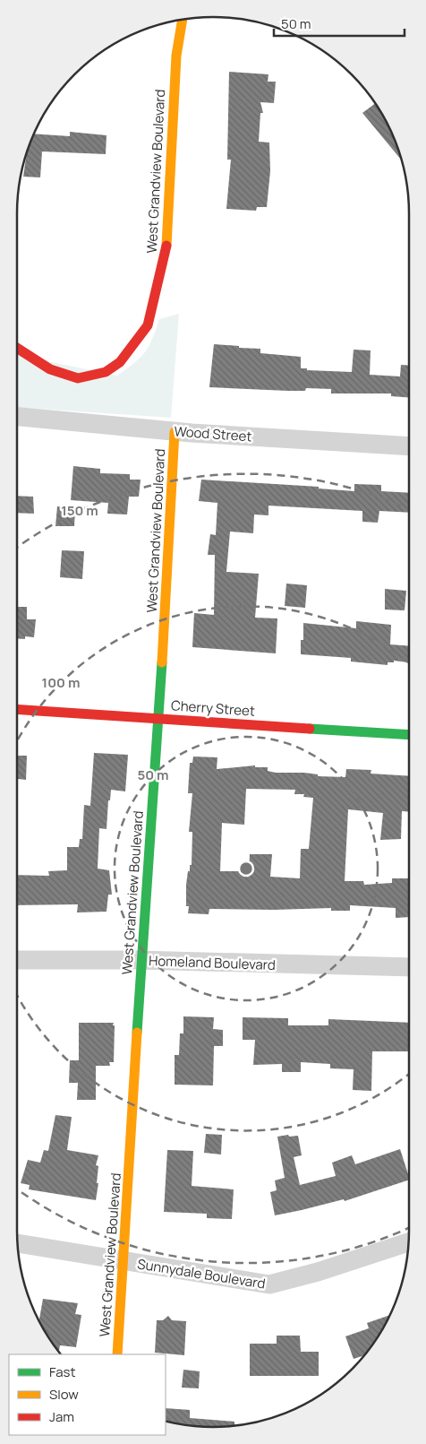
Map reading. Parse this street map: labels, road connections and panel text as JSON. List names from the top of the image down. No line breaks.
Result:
{"streets":{"street":["West Grandview Boulevard","Wood Street","Cherry Street","Homeland Boulevard","Sunnydale Boulevard"]},"crossings":[["West Grandview Boulevard","Wood Street"],["West Grandview Boulevard","Cherry Street"],["West Grandview Boulevard","Homeland Boulevard"],["West Grandview Boulevard","Sunnydale Boulevard"]],"legend":["Fast","Slow","Jam"],"scale_bar":"50 m","rings":["150 m","100 m","50 m"]}
